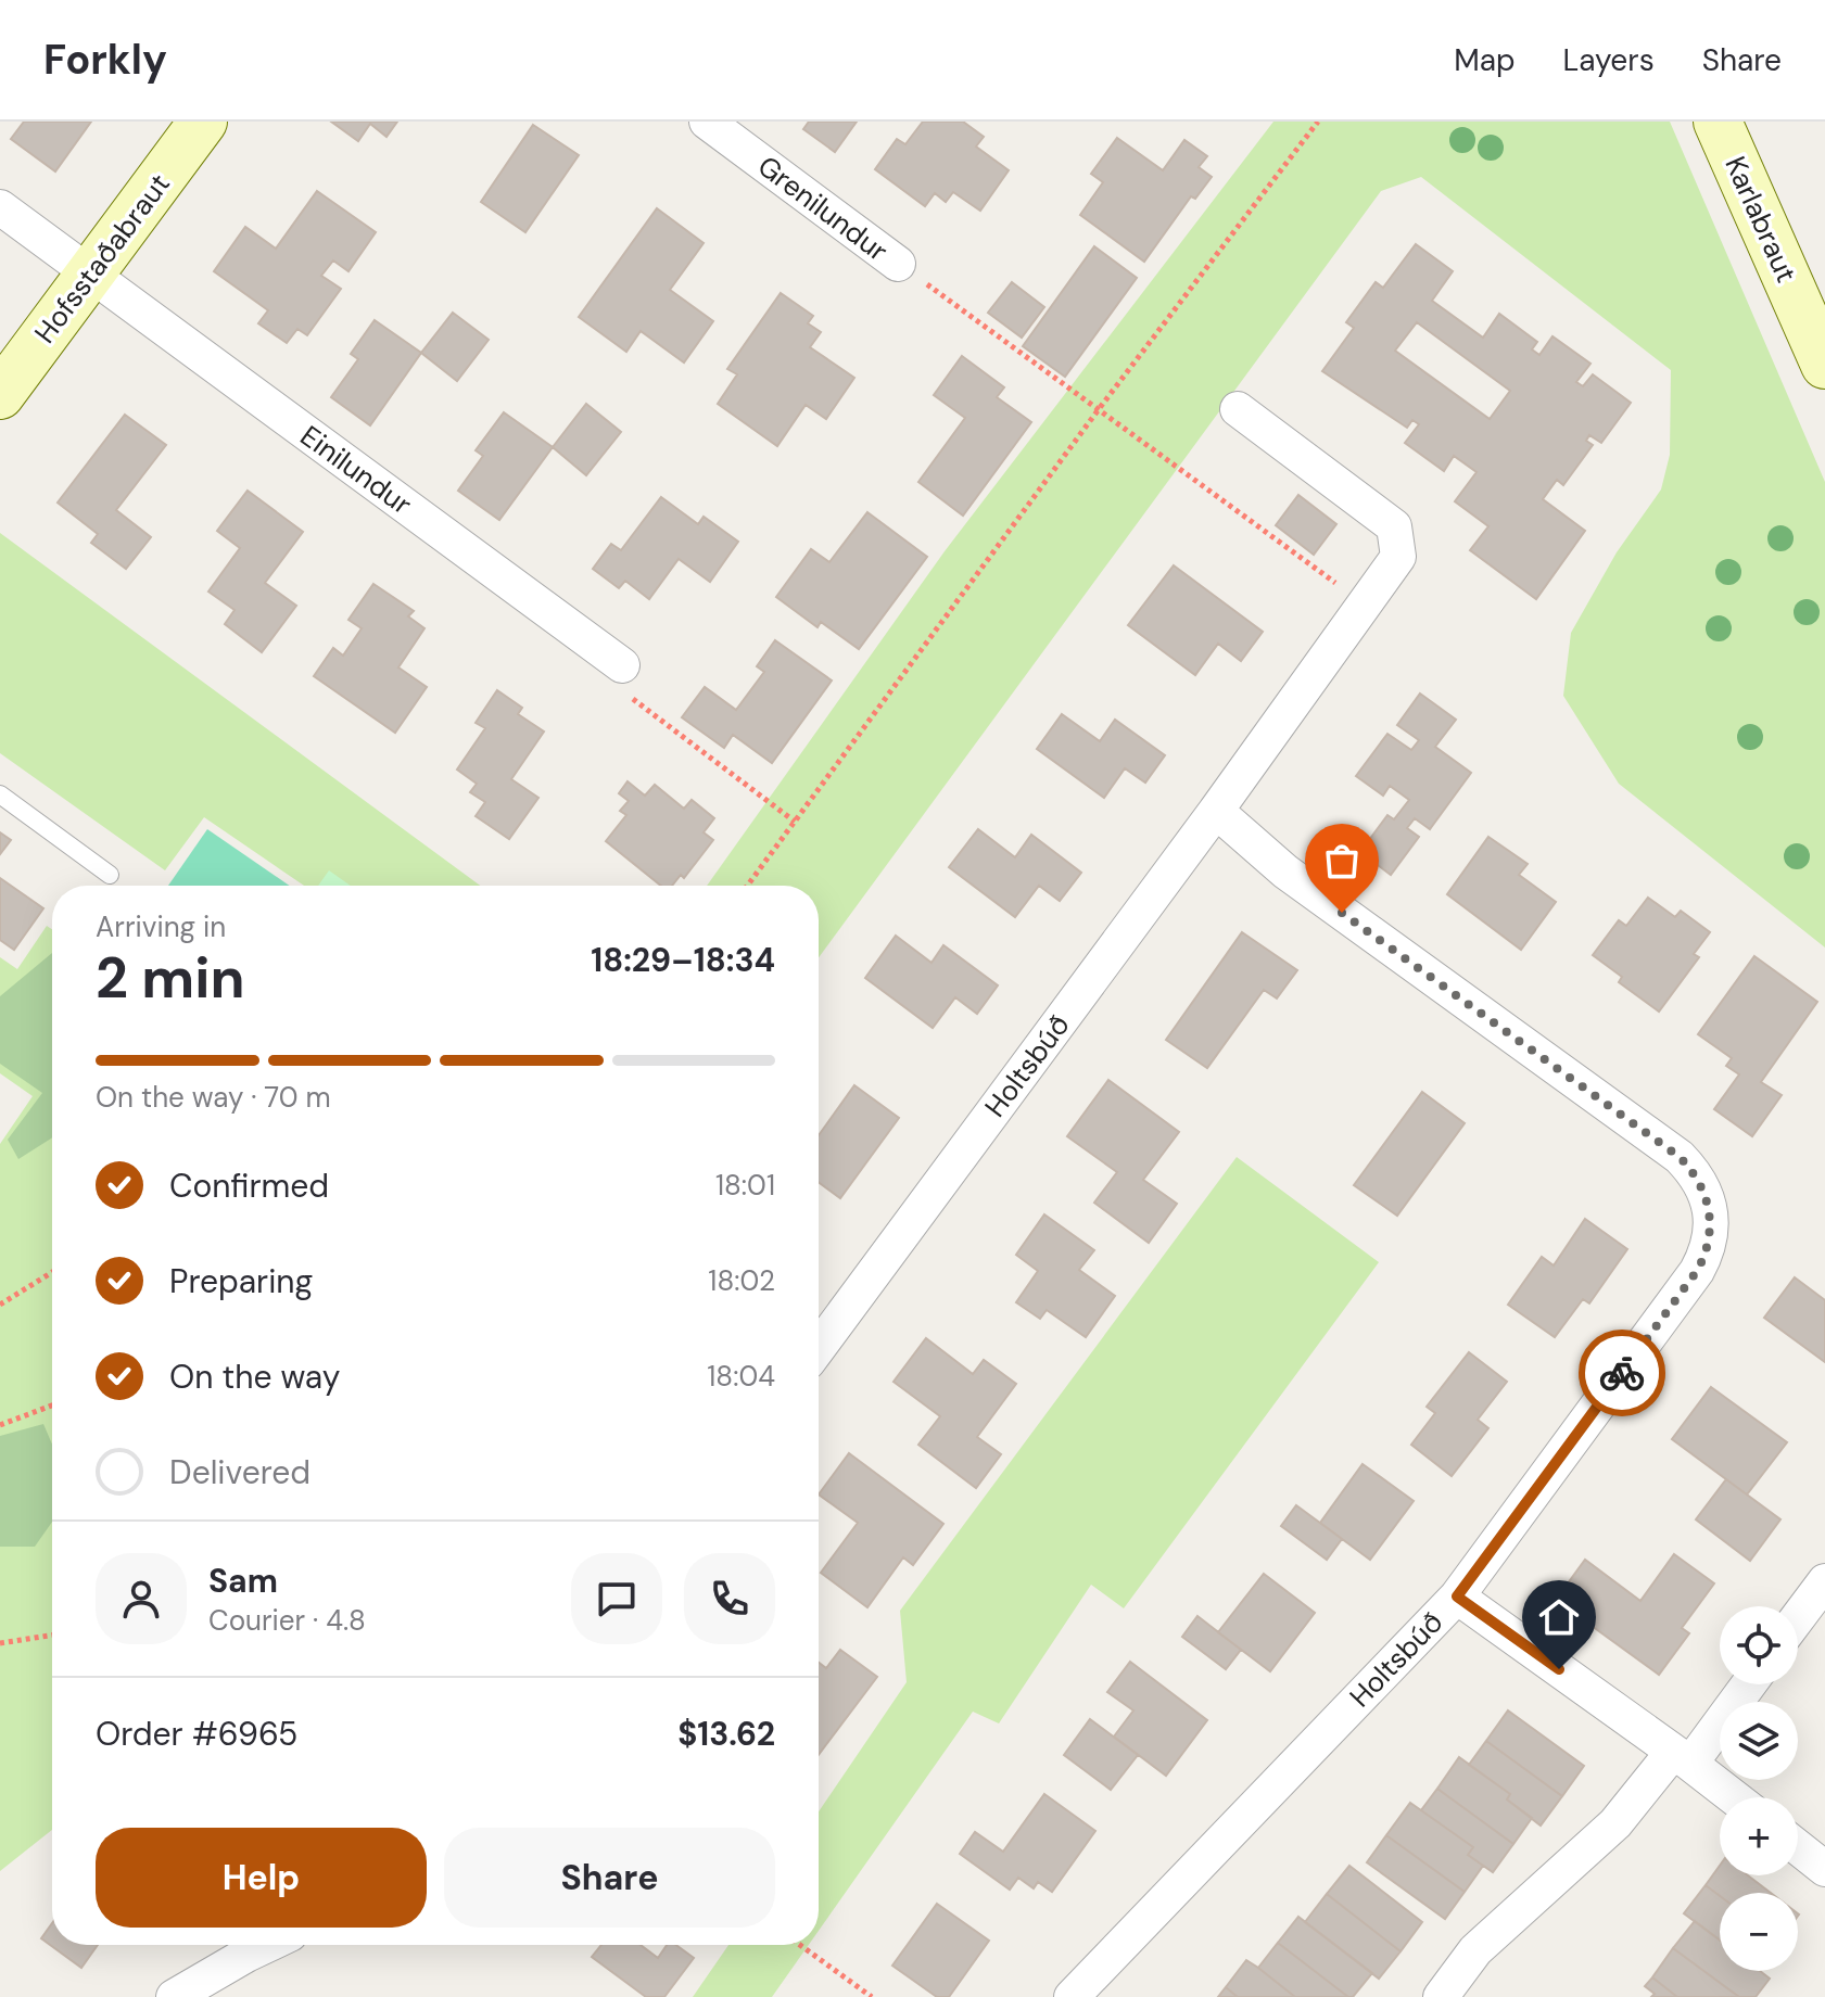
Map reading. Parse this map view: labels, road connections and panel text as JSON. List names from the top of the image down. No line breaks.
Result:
{"streets":{"street":["Grenilundur","Karlabraut","Hofsstaðabraut","Einilundur","Holtsbúð"]},"crossings":[["Hofsstaðabraut","Einilundur"]],"page":{"header":"Forkly","nav":["Map","Layers","Share"],"heading":["2 min","Arriving in","18:29–18:34"],"panel":["Sam","Courier · 4.8","Order #6965","$13.62"],"bar":"On the way · 70 m","list":[["Confirmed","18:01"],["Preparing","18:02"],["On the way","18:04"],"Delivered"],"map_buttons":["+","−"],"buttons":["Help","Share"]}}
